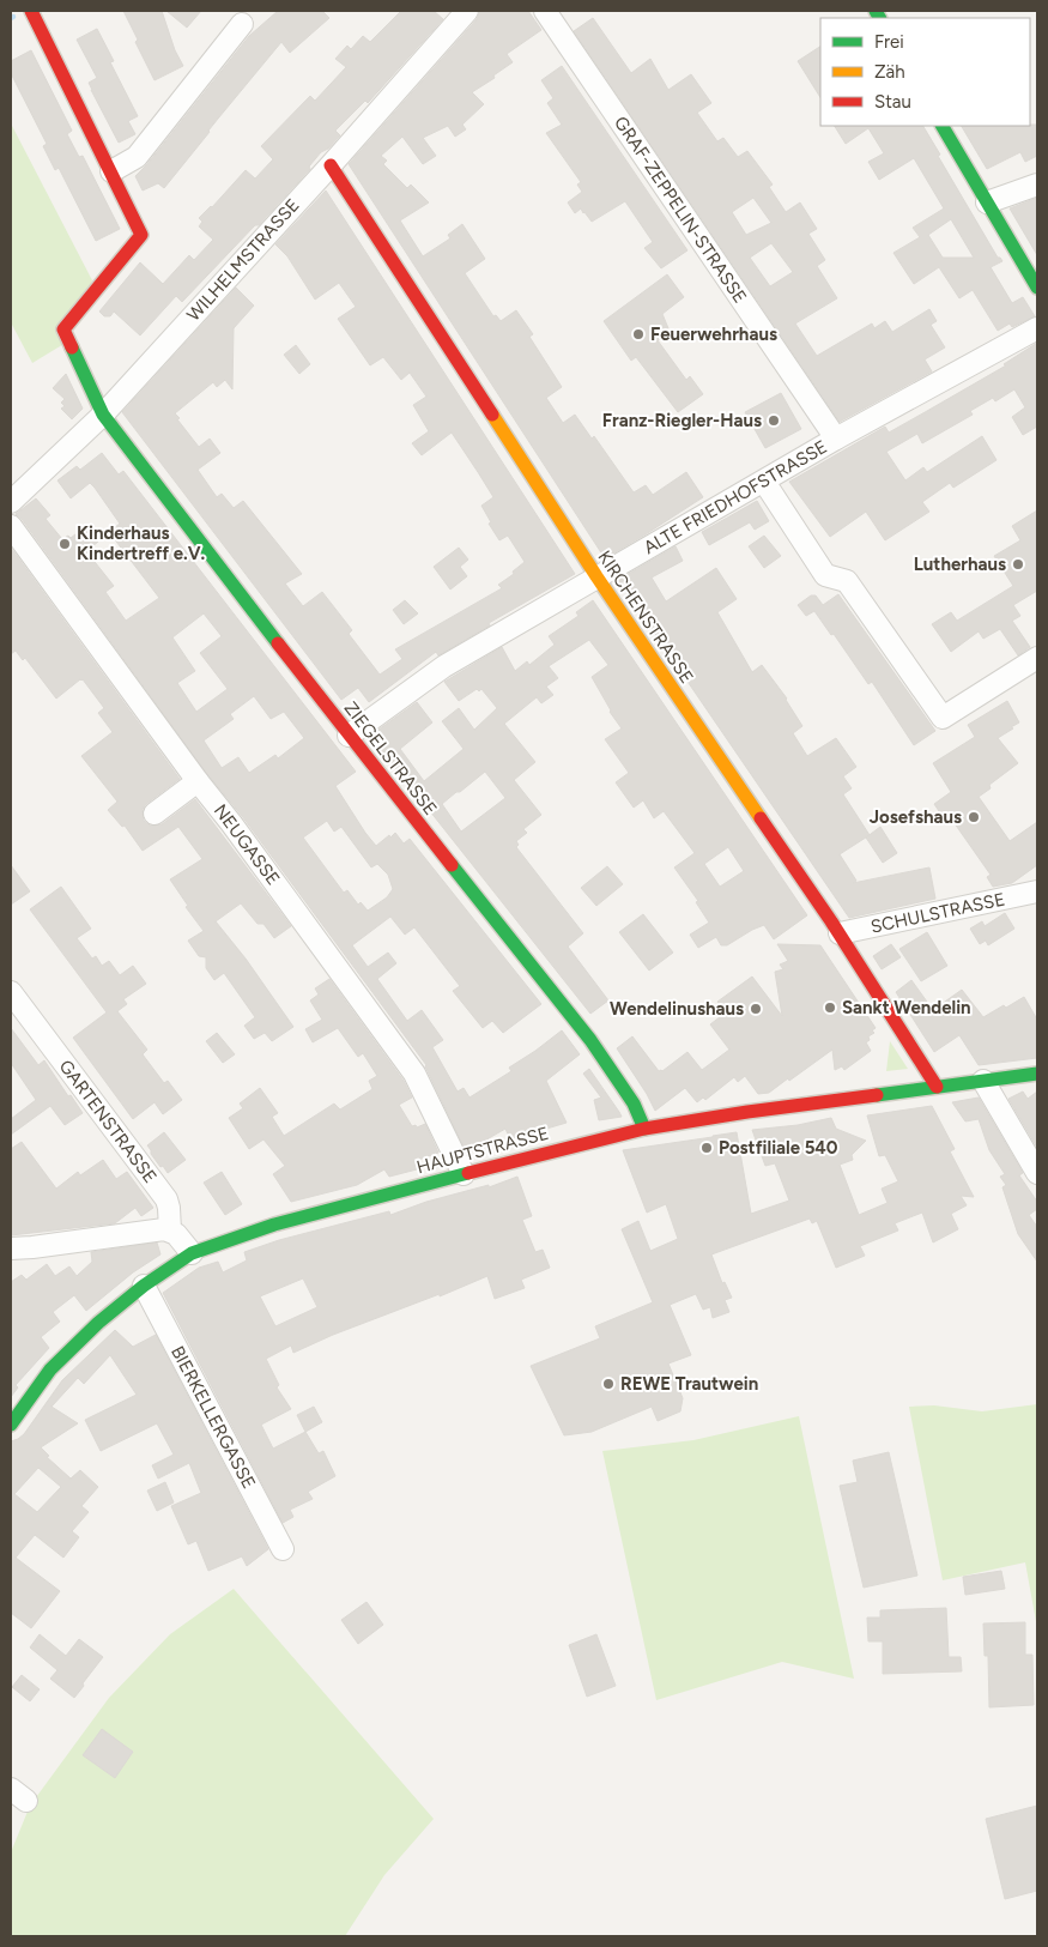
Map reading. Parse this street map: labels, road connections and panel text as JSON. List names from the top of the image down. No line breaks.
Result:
{"streets":{"street":["GRAF-ZEPPELIN-STRASSE","WILHELMSTRASSE","ALTE FRIEDHOFSTRASSE","KIRCHENSTRASSE","ZIEGELSTRASSE","NEUGASSE","SCHULSTRASSE","GARTENSTRASSE","HAUPTSTRASSE","BIERKELLERGASSE"]},"crossings":[["GRAF-ZEPPELIN-STRASSE","ALTE FRIEDHOFSTRASSE"],["WILHELMSTRASSE","KIRCHENSTRASSE"],["WILHELMSTRASSE","ZIEGELSTRASSE"],["ALTE FRIEDHOFSTRASSE","KIRCHENSTRASSE"],["ALTE FRIEDHOFSTRASSE","ZIEGELSTRASSE"],["KIRCHENSTRASSE","SCHULSTRASSE"],["KIRCHENSTRASSE","HAUPTSTRASSE"],["ZIEGELSTRASSE","HAUPTSTRASSE"],["NEUGASSE","HAUPTSTRASSE"],["HAUPTSTRASSE","BIERKELLERGASSE"]],"places":["Feuerwehrhaus","Franz-Riegler-Haus","Kinderhaus Kindertreff e.V.","Lutherhaus","Josefshaus","Sankt Wendelin","Wendelinushaus","Postfiliale 540","REWE Trautwein"],"legend":["Frei","Zäh","Stau"]}
